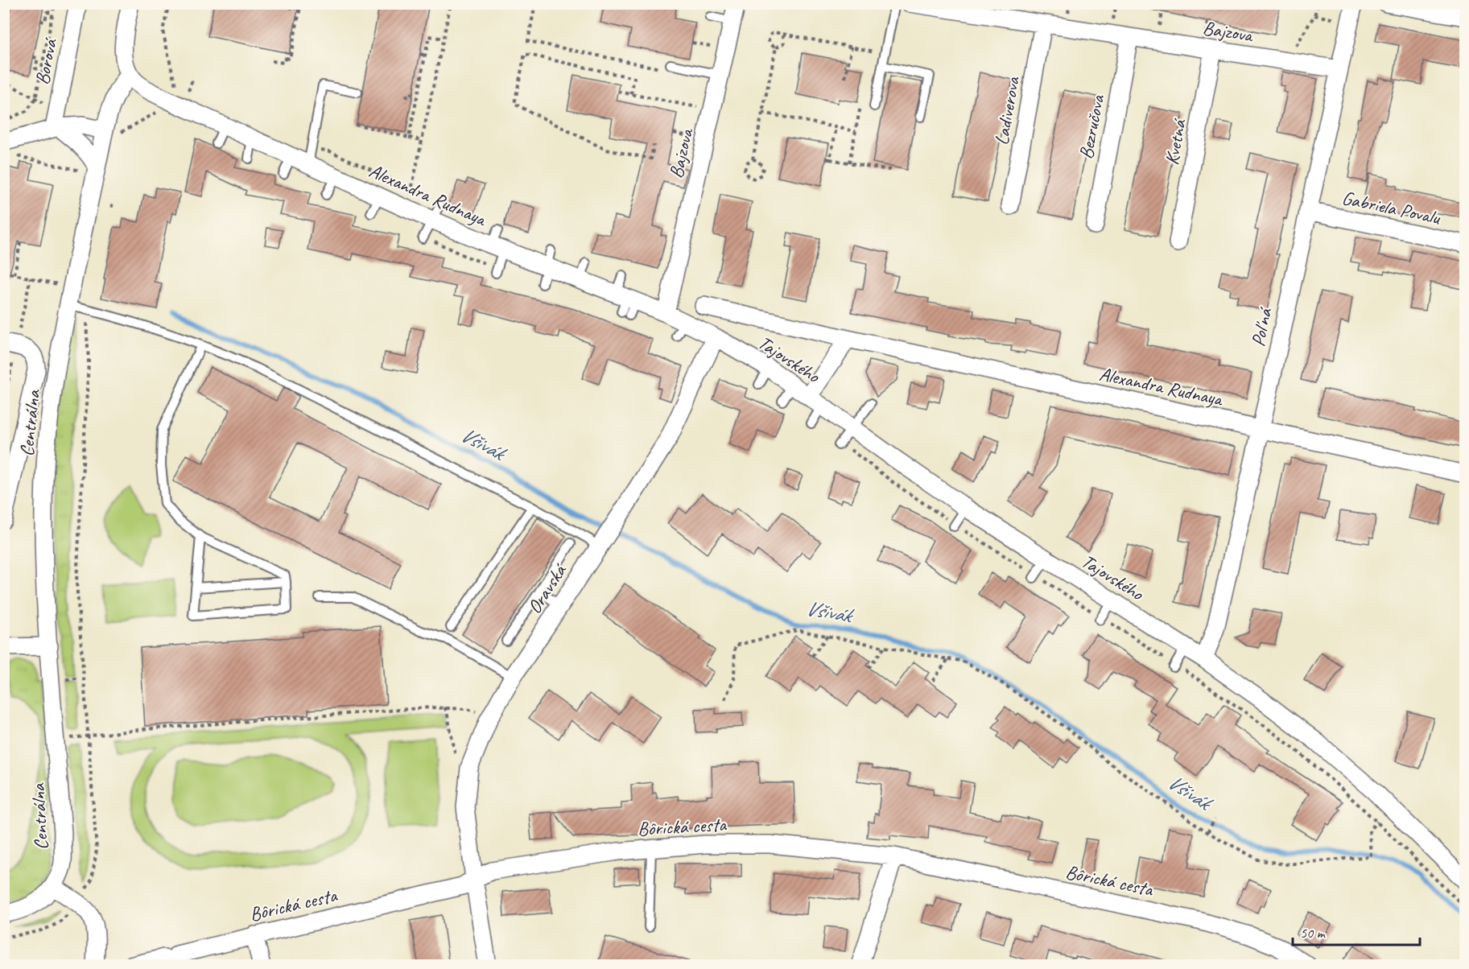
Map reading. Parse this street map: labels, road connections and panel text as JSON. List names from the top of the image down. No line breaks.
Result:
{"streets":{"street":["Bajzova","Borová","Ladiverova","Bezručova","Kvetná","Alexandra Rudnaya","Gabriela Povalu","Poľná","Tajovského","Centrálna","Oravská","Bôrická cesta"]},"crossings":[["Bajzova","Ladiverova"],["Bajzova","Bezručova"],["Bajzova","Kvetná"],["Bajzova","Alexandra Rudnaya"],["Bajzova","Poľná"],["Alexandra Rudnaya","Poľná"],["Alexandra Rudnaya","Tajovského"],["Alexandra Rudnaya","Centrálna"],["Alexandra Rudnaya","Oravská"],["Gabriela Povalu","Poľná"],["Poľná","Tajovského"],["Tajovského","Oravská"],["Oravská","Bôrická cesta"]],"water":["Všivák"],"scale_bar":"50 m"}
